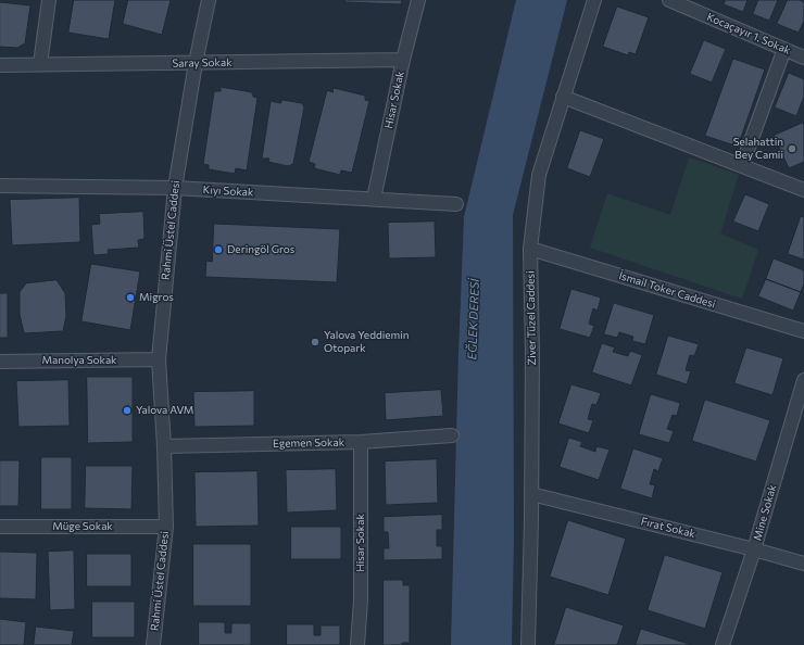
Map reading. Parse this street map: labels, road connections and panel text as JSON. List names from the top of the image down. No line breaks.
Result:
{"streets":{"street":["Kocaçayır 1. Sokak","Saray Sokak","Hisar Sokak","Kıyı Sokak","Rahmi Üstel Caddesi","İsmail Toker Caddesi","Ziver Tüzel Caddesi","Manolya Sokak","Egemen Sokak","Mine Sokak","Müge Sokak","Fırat Sokak"]},"crossings":[["Saray Sokak","Hisar Sokak"],["Saray Sokak","Rahmi Üstel Caddesi"],["Hisar Sokak","Kıyı Sokak"],["Hisar Sokak","Egemen Sokak"],["Kıyı Sokak","Rahmi Üstel Caddesi"],["Rahmi Üstel Caddesi","Manolya Sokak"],["Rahmi Üstel Caddesi","Egemen Sokak"],["Rahmi Üstel Caddesi","Müge Sokak"],["İsmail Toker Caddesi","Ziver Tüzel Caddesi"],["Ziver Tüzel Caddesi","Fırat Sokak"],["Mine Sokak","Fırat Sokak"]],"water":["EĞLEK DERESİ"],"places":["Selahattin Bey Camii","Deringöl Gros","Migros","Yalova Yeddiemin Otopark","Yalova AVM"]}
